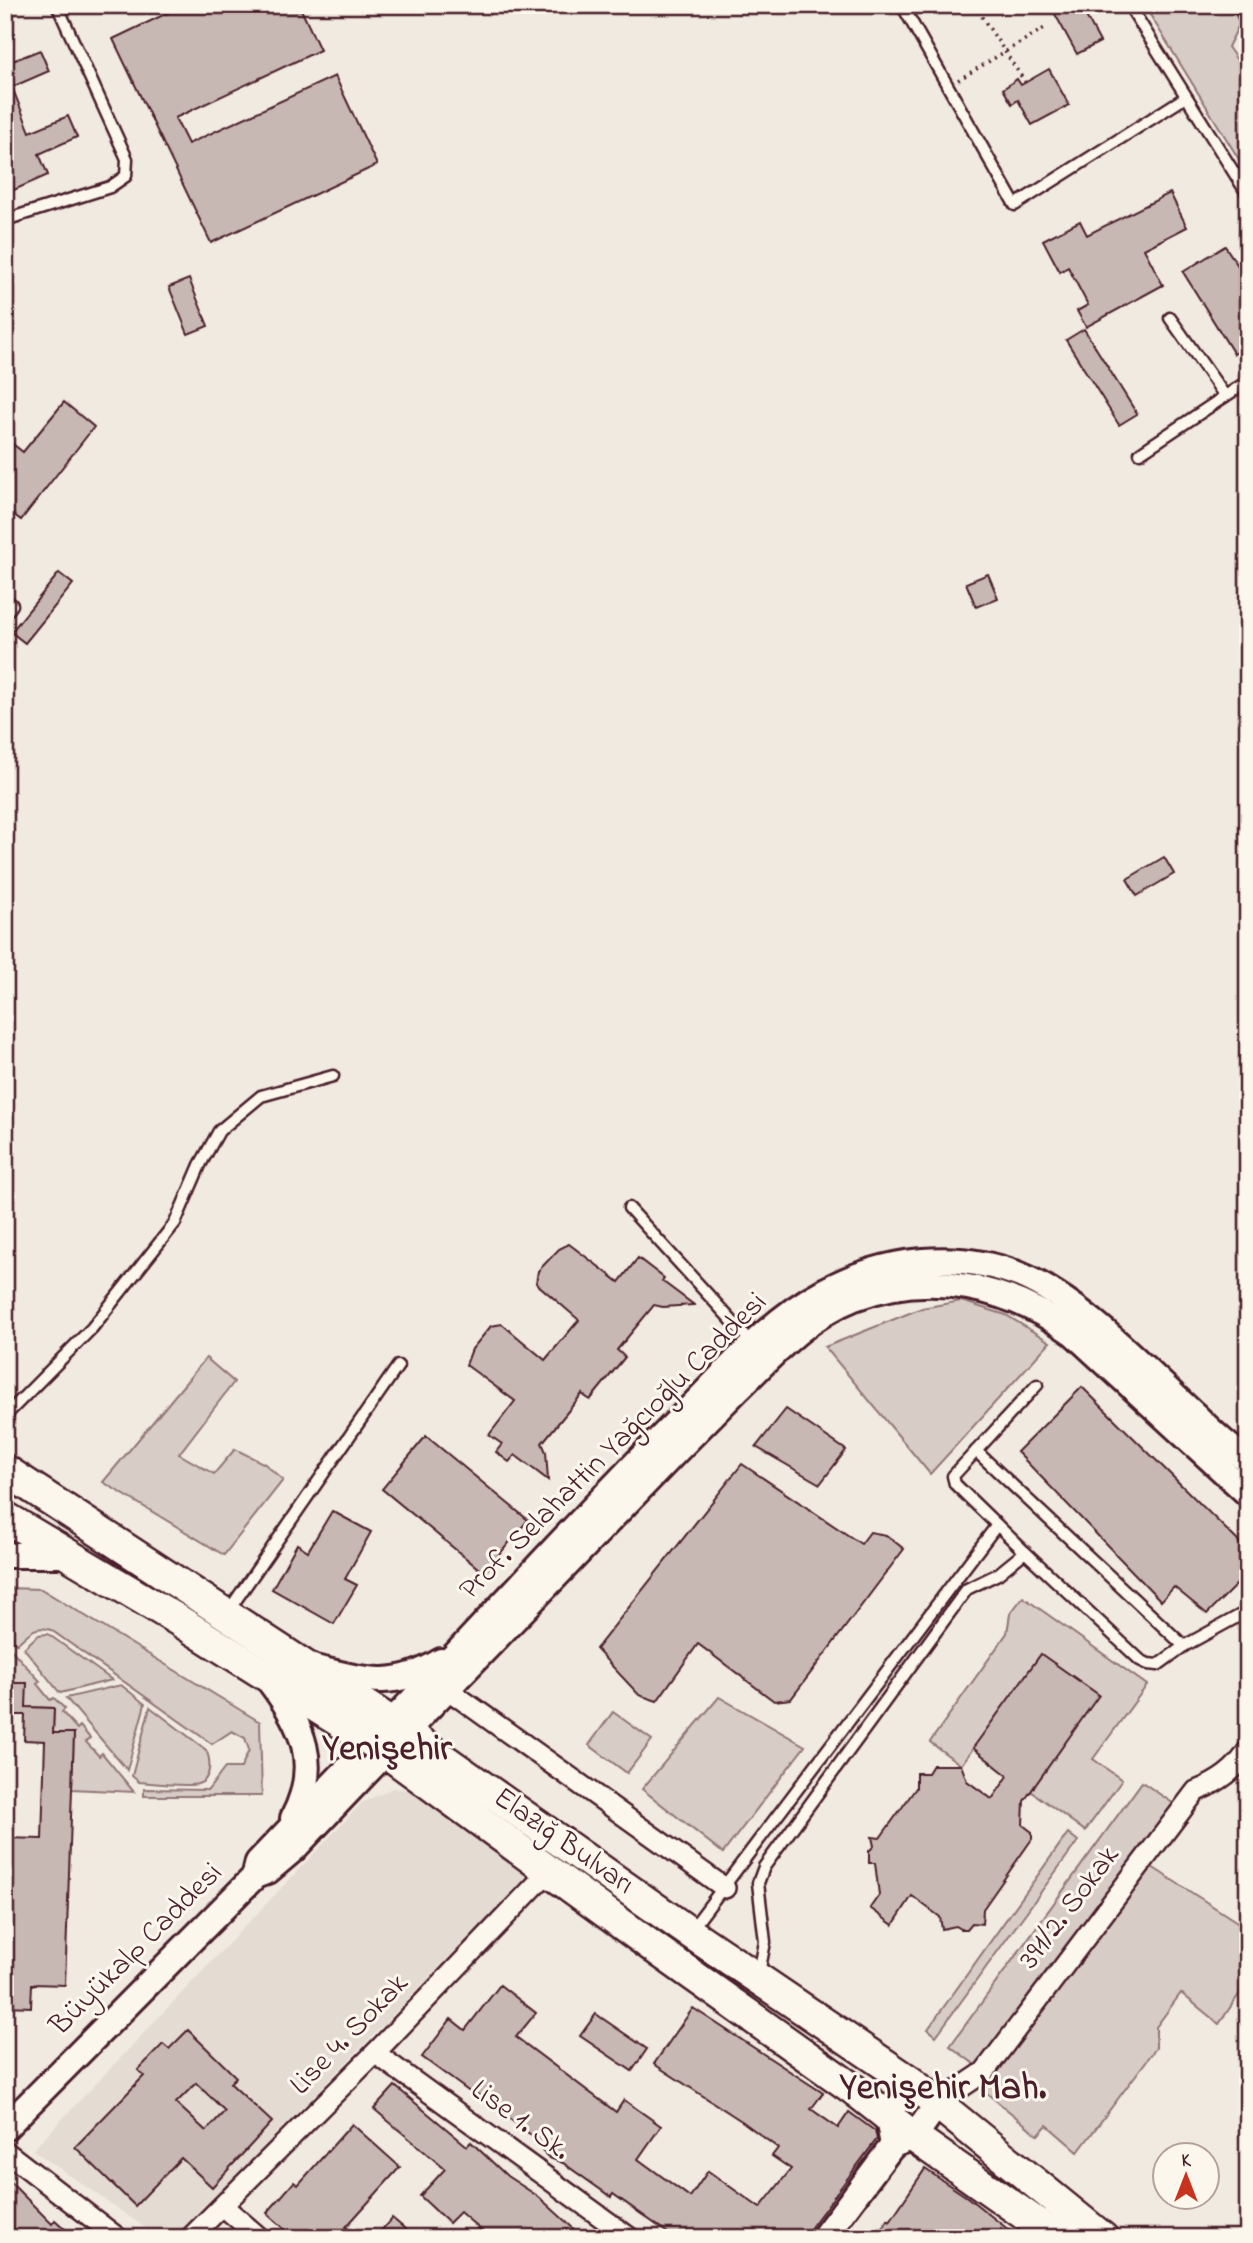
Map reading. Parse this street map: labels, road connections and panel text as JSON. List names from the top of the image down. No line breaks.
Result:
{"streets":{"main road":["Elazığ Bulvarı"],"street":["Prof. Selahattin Yağcıoğlu Caddesi","391/2. Sokak","Büyükalp Caddesi","Lise 4. Sokak","Lise 1. Sk."]},"crossings":[["Prof. Selahattin Yağcıoğlu Caddesi","Elazığ Bulvarı"],["Prof. Selahattin Yağcıoğlu Caddesi","Büyükalp Caddesi"],["Elazığ Bulvarı","391/2. Sokak"],["Elazığ Bulvarı","Büyükalp Caddesi"],["Elazığ Bulvarı","Lise 4. Sokak"],["Lise 4. Sokak","Lise 1. Sk."]],"districts":["Yenişehir","Yenişehir Mah."],"north":"top"}
